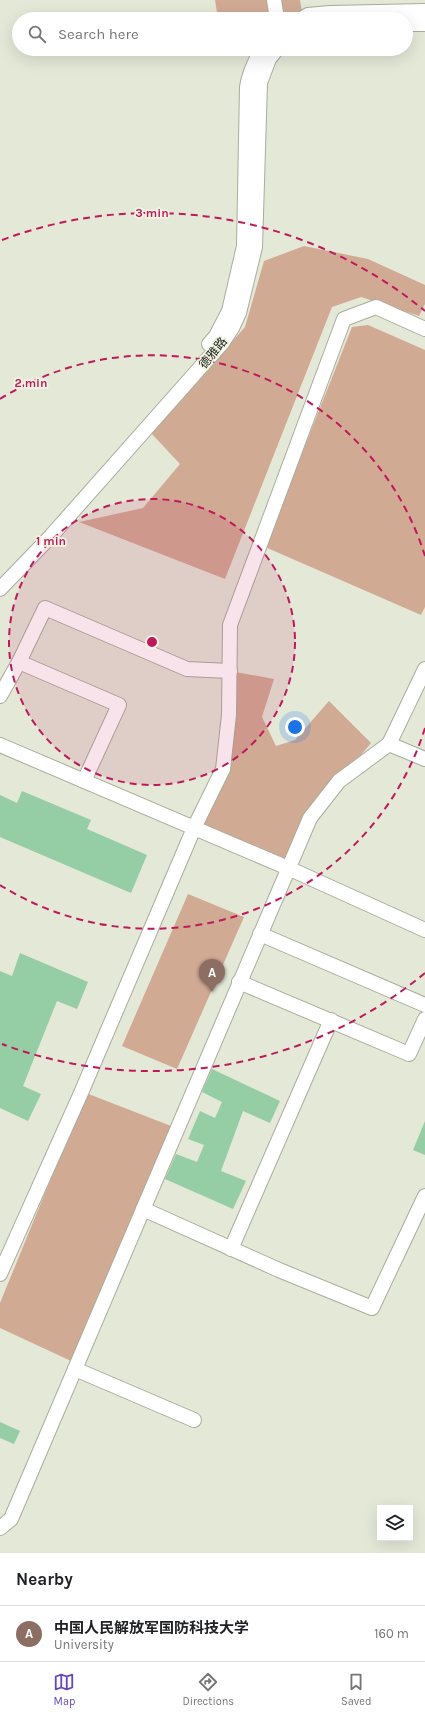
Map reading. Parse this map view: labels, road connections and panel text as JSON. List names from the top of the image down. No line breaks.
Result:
{"streets":{"street":["德雅路"]},"page":{"search":"Search here","pins":"A","heading":"Nearby","list":[{"mark":"A","name":"中国人民解放军国防科技大学","note":"University","value":"160 m"}],"nav":["Map","Directions","Saved"]},"rings":["3 min","2 min","1 min"]}
